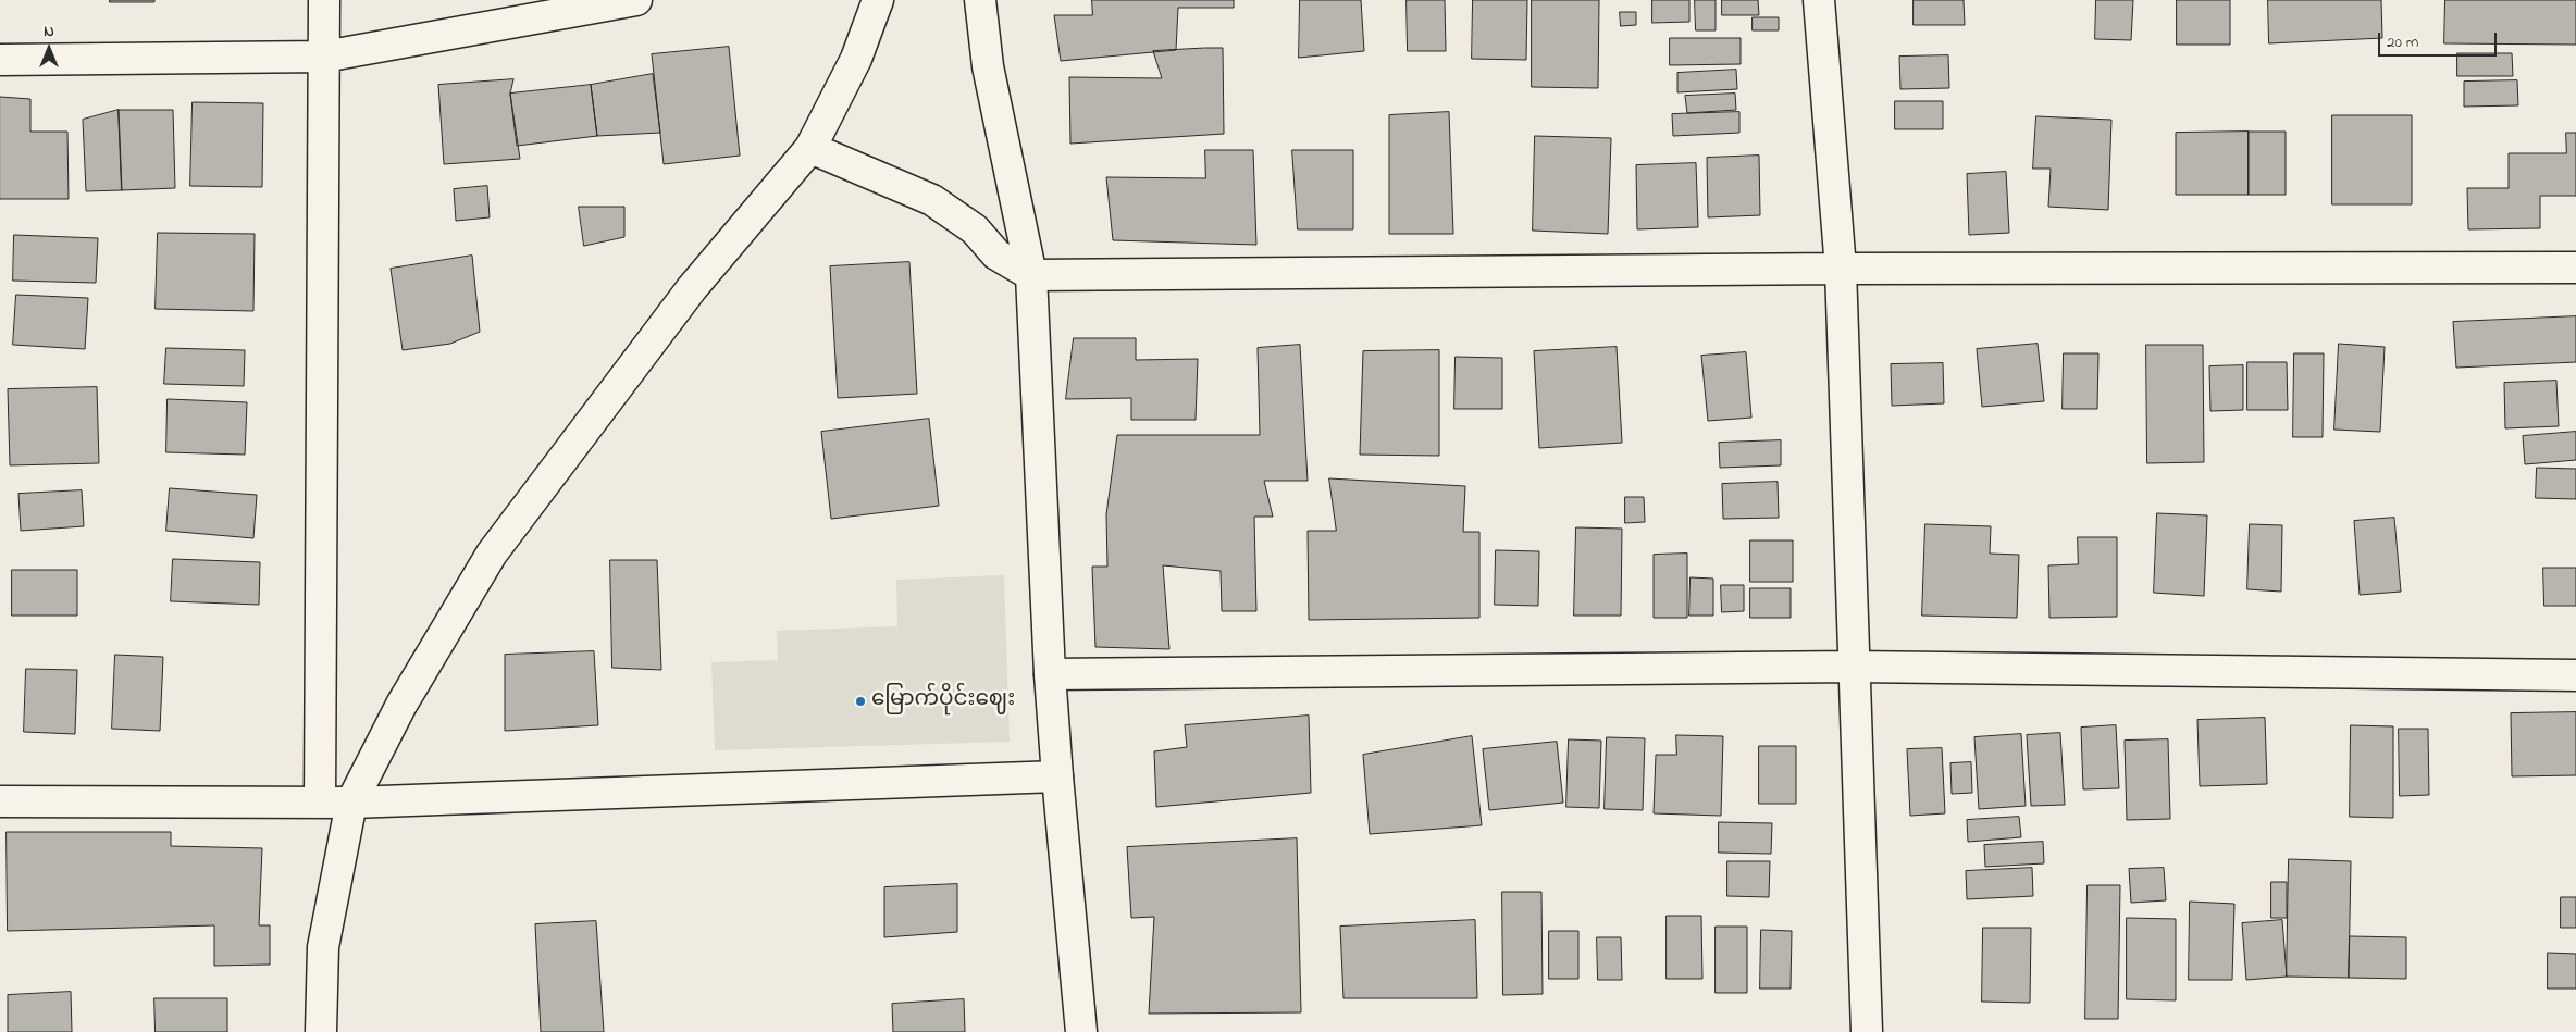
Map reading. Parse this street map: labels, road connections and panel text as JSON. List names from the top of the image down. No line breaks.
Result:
{"places":["မြောက်ပိုင်းဈေး"],"scale_bar":"20 m","north":"top"}
